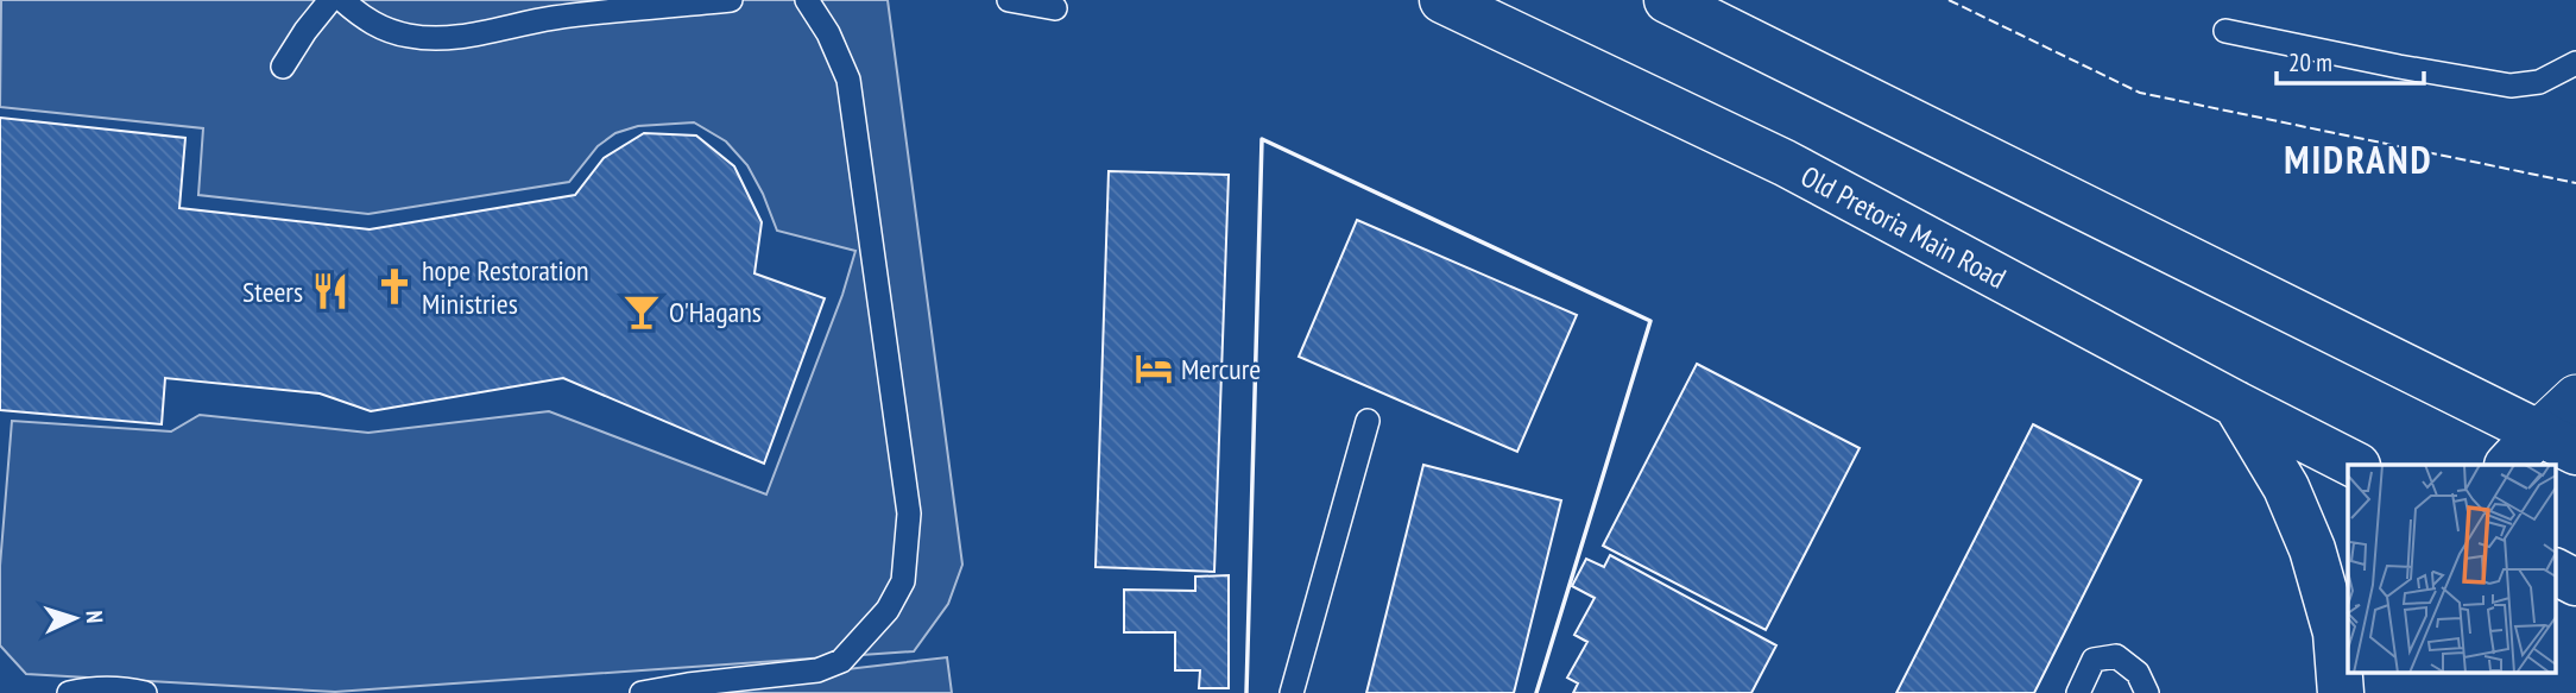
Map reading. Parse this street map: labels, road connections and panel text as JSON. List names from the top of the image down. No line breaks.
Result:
{"streets":{"main road":["Old Pretoria Main Road"]},"districts":["MIDRAND"],"places":{"church":["hope Restoration Ministries"],"restaurant":["Steers"],"bar":["O'Hagans"],"hotel":["Mercure"]},"scale_bar":"20 m","north":"right"}
